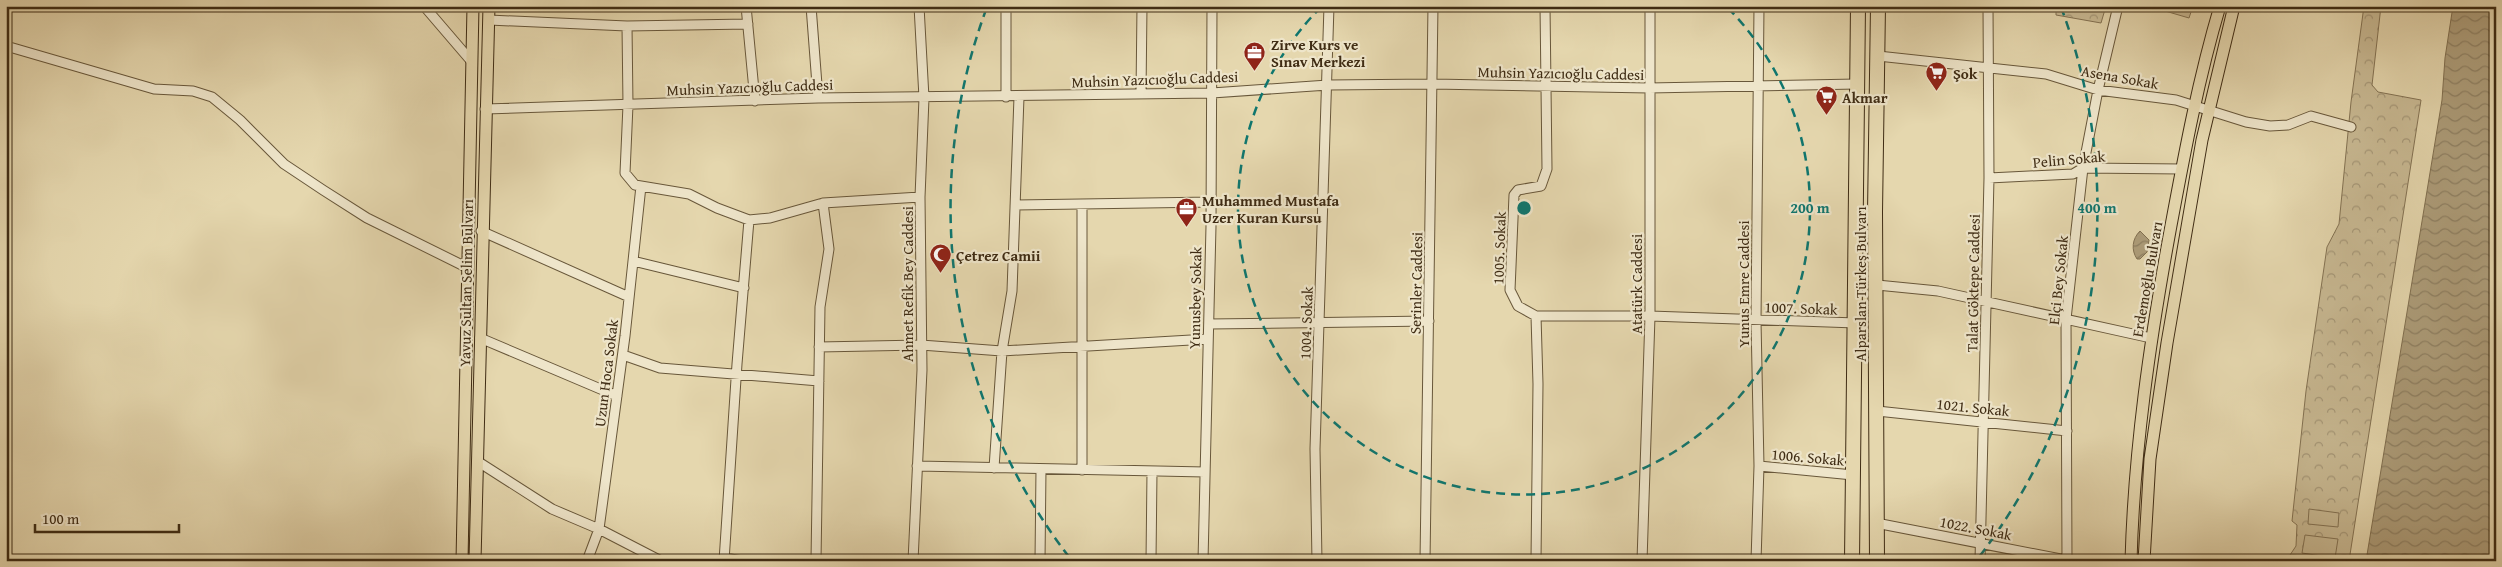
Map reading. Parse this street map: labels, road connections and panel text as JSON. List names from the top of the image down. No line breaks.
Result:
{"streets":{"highway":["Alparslan Türkeş Bulvarı"],"main road":["Erdemoğlu Bulvarı","Yavuz Sultan Selim Bulvarı"],"street":["Muhsin Yazıcıoğlu Caddesi","Asena Sokak","Pelin Sokak","1005. Sokak","Elçi Bey Sokak","Serinler Caddesi","Talat Göktepe Caddesi","Ahmet Refik Bey Caddesi","Atatürk Caddesi","Yunus Emre Caddesi","Yunusbey Sokak","1007. Sokak","1004. Sokak","Uzun Hoca Sokak","1021. Sokak","1006. Sokak","1022. Sokak"]},"crossings":[["Muhsin Yazıcıoğlu Caddesi","1005. Sokak"],["Muhsin Yazıcıoğlu Caddesi","Yavuz Sultan Selim Bulvarı"],["Muhsin Yazıcıoğlu Caddesi","Serinler Caddesi"],["Muhsin Yazıcıoğlu Caddesi","Ahmet Refik Bey Caddesi"],["Muhsin Yazıcıoğlu Caddesi","Atatürk Caddesi"],["Muhsin Yazıcıoğlu Caddesi","Yunus Emre Caddesi"],["Muhsin Yazıcıoğlu Caddesi","Alparslan Türkeş Bulvarı"],["Muhsin Yazıcıoğlu Caddesi","Yunusbey Sokak"],["Muhsin Yazıcıoğlu Caddesi","1004. Sokak"],["Asena Sokak","Erdemoğlu Bulvarı"],["Asena Sokak","Elçi Bey Sokak"],["Asena Sokak","Talat Göktepe Caddesi"],["Asena Sokak","Alparslan Türkeş Bulvarı"],["Pelin Sokak","Erdemoğlu Bulvarı"],["Pelin Sokak","Elçi Bey Sokak"],["Pelin Sokak","Talat Göktepe Caddesi"],["1005. Sokak","1007. Sokak"],["Elçi Bey Sokak","1021. Sokak"],["Elçi Bey Sokak","1022. Sokak"],["Talat Göktepe Caddesi","1021. Sokak"],["Talat Göktepe Caddesi","1022. Sokak"],["Atatürk Caddesi","1007. Sokak"],["Yunus Emre Caddesi","1007. Sokak"],["Yunus Emre Caddesi","1006. Sokak"],["Alparslan Türkeş Bulvarı","1007. Sokak"],["Alparslan Türkeş Bulvarı","1021. Sokak"],["Alparslan Türkeş Bulvarı","1006. Sokak"],["Alparslan Türkeş Bulvarı","1022. Sokak"]],"places":{"office":["Zirve Kurs ve Sınav Merkezi","Muhammed Mustafa Uzer Kuran Kursu"],"supermarket":["Şok","Akmar"],"mosque":["Çetrez Camii"]},"scale_bar":"100 m","rings":["200 m","400 m"]}
